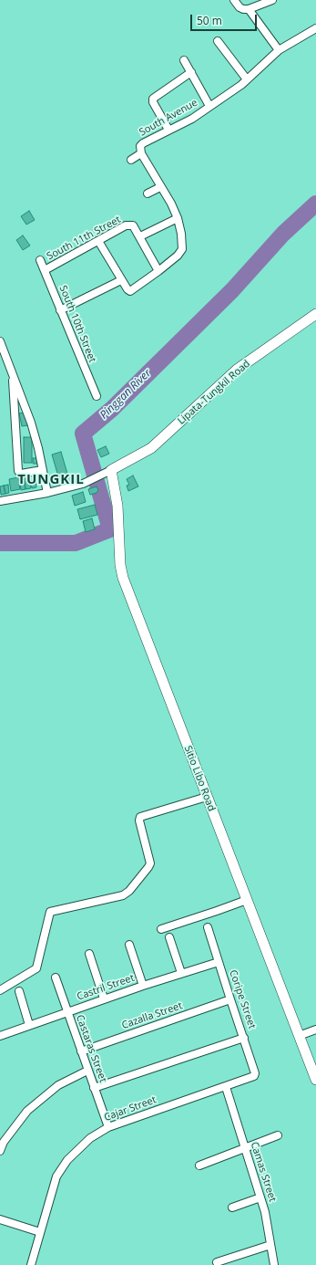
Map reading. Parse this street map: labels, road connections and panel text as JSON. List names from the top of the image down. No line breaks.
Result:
{"streets":{"street":["South Avenue","South 11th Street","South 10th Street","Lipata-Tungkil Road","Sitio Libo Road","Castril Street","Coripe Street","Cazalla Street","Castaras Street","Cajar Street","Camas Street"]},"crossings":[["South 11th Street","South 10th Street"],["Lipata-Tungkil Road","Sitio Libo Road"],["Castril Street","Coripe Street"],["Castril Street","Castaras Street"],["Coripe Street","Cazalla Street"],["Coripe Street","Cajar Street"],["Cazalla Street","Castaras Street"],["Castaras Street","Cajar Street"],["Cajar Street","Camas Street"]],"districts":["TUNGKIL"],"water":["Pinggan River"],"scale_bar":"50 m"}
